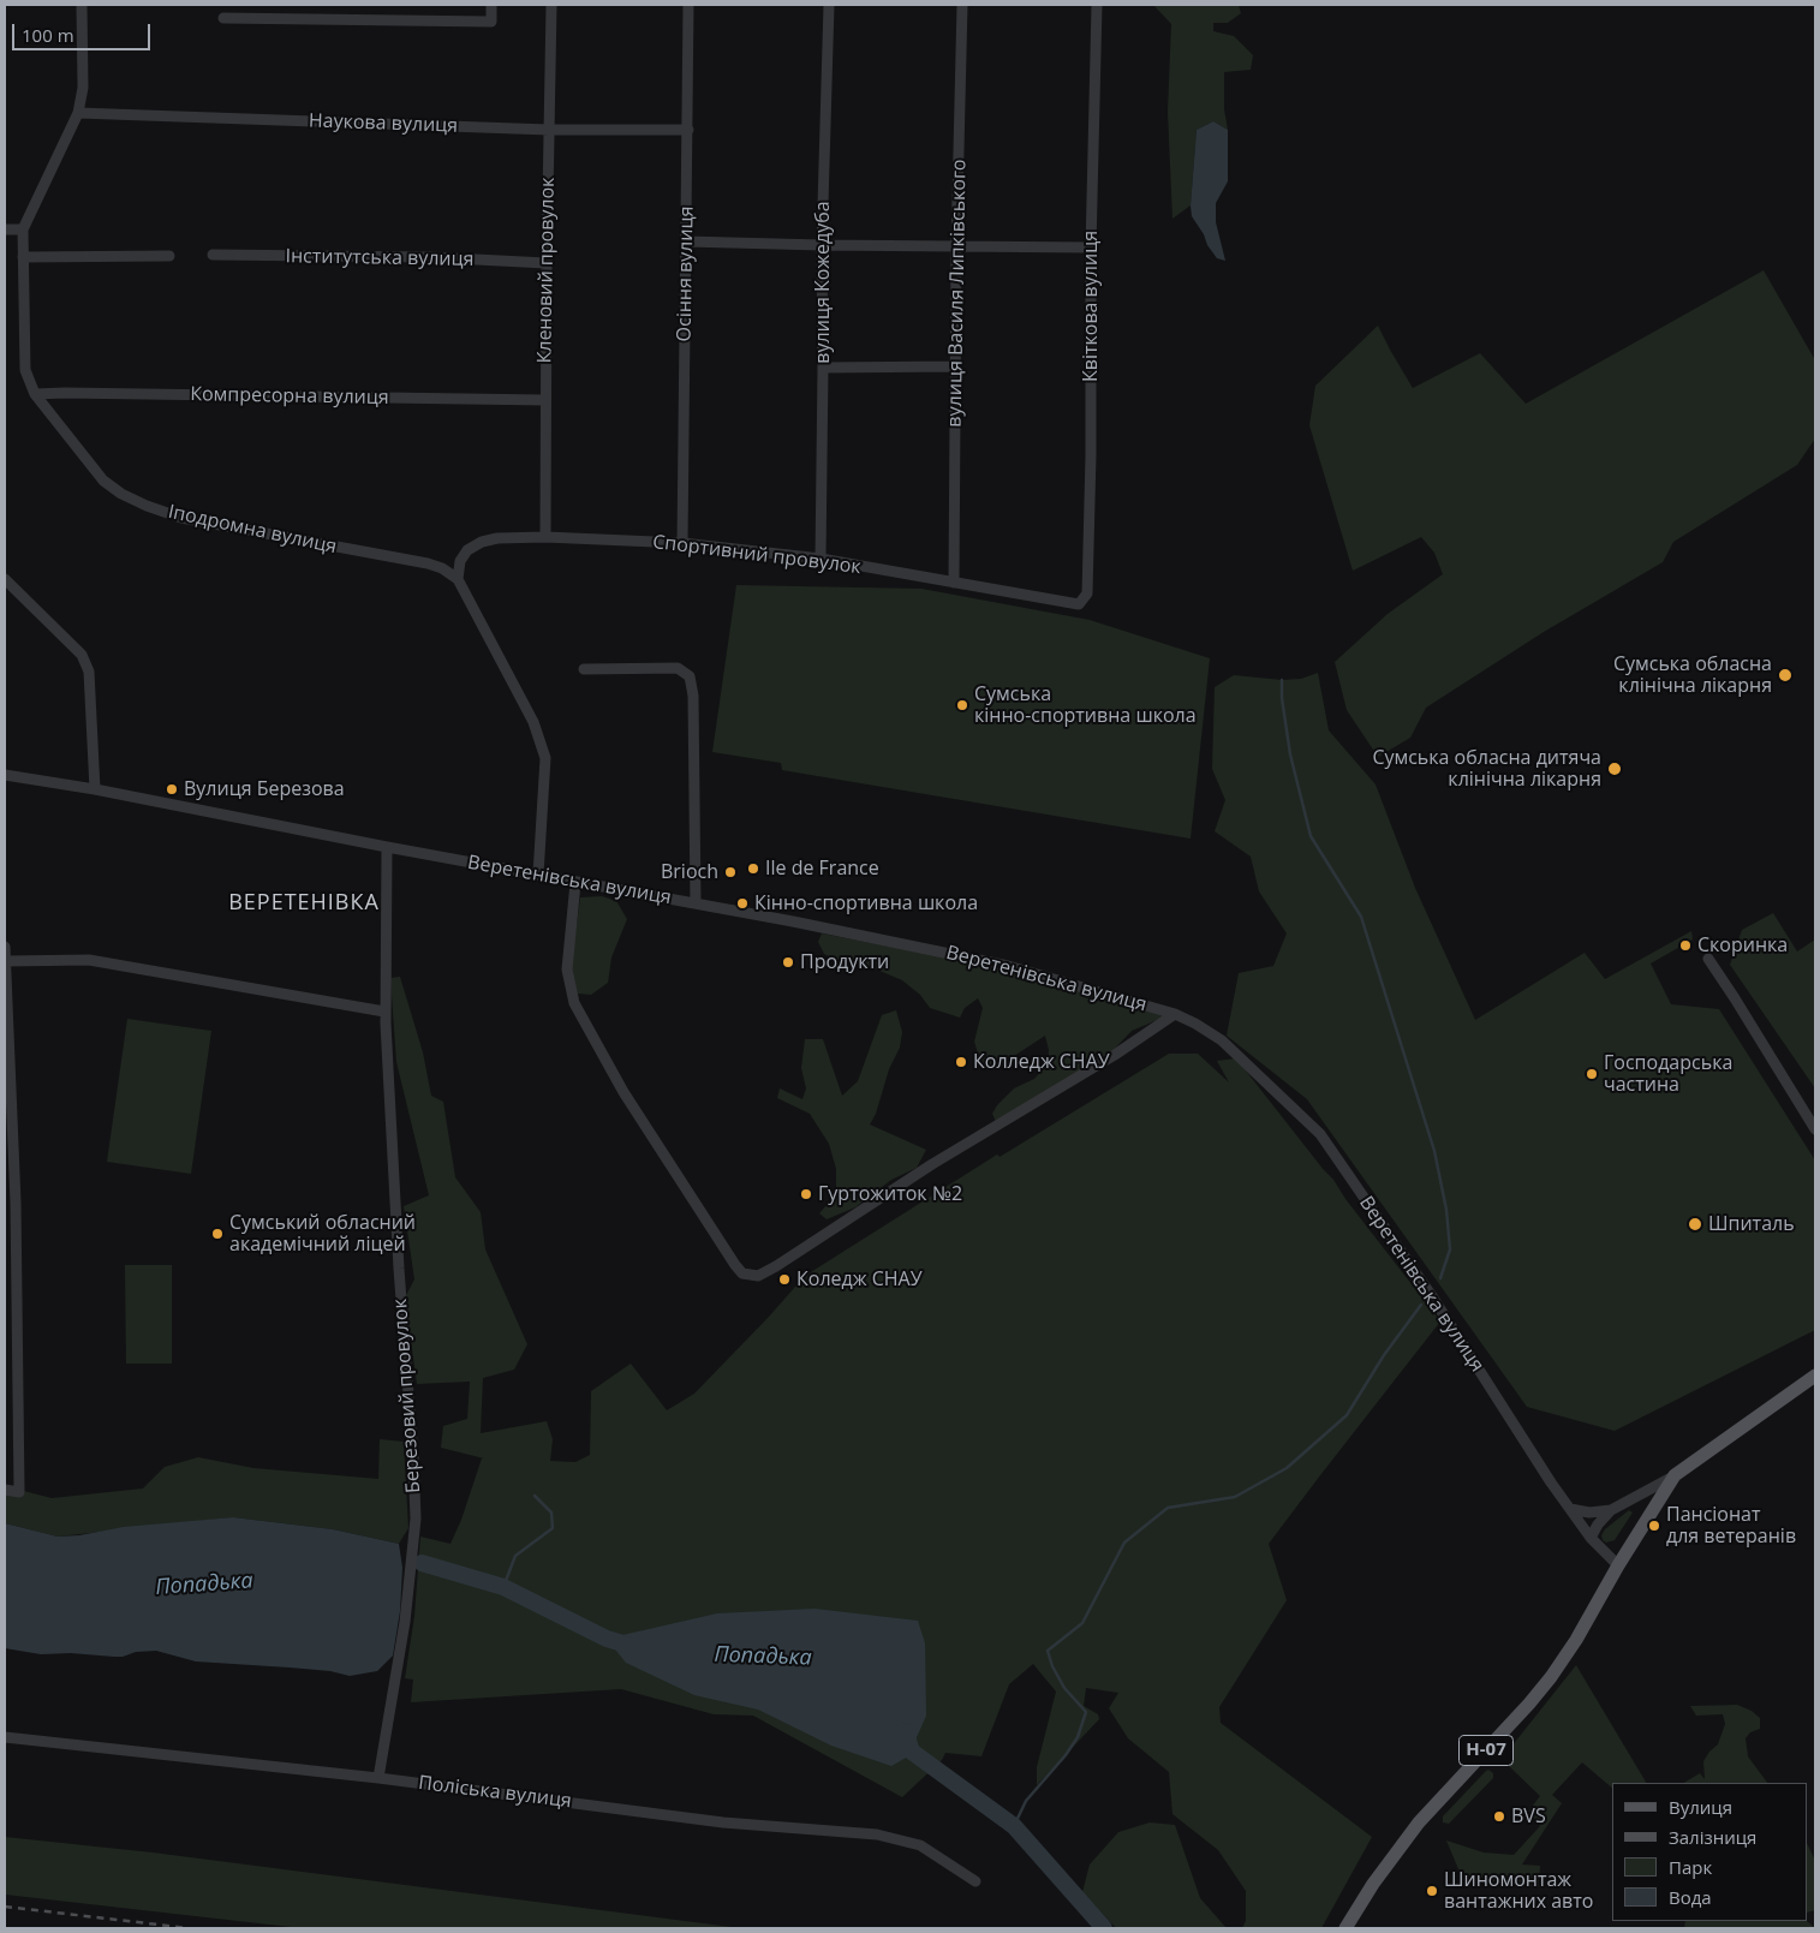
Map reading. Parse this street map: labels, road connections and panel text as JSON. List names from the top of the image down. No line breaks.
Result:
{"streets":{"main road":["Н-07"],"street":["Наукова вулиця","Інститутська вулиця","Кленовий провулок","Осіння вулиця","вулиця Кожедуба","вулиця Василя Липківського","Квіткова вулиця","Компресорна вулиця","Іподромна вулиця","Спортивний провулок","Веретенівська вулиця","Березовий провулок","Поліська вулиця"]},"crossings":[["Наукова вулиця","Кленовий провулок"],["Наукова вулиця","Осіння вулиця"],["Наукова вулиця","Іподромна вулиця"],["Інститутська вулиця","Кленовий провулок"],["Кленовий провулок","Компресорна вулиця"],["Кленовий провулок","Спортивний провулок"],["Осіння вулиця","Спортивний провулок"],["вулиця Кожедуба","Спортивний провулок"],["вулиця Василя Липківського","Спортивний провулок"],["Квіткова вулиця","Спортивний провулок"],["Компресорна вулиця","Іподромна вулиця"],["Іподромна вулиця","Спортивний провулок"],["Веретенівська вулиця","Березовий провулок"],["Веретенівська вулиця","Н-07"],["Березовий провулок","Поліська вулиця"]],"districts":["ВЕРЕТЕНІВКА"],"water":["Попадька"],"places":["Сумська обласна клінічна лікарня","Сумська кінно-спортивна школа","Сумська обласна дитяча клінічна лікарня","Вулиця Березова","Ile de France","Brioch","Кінно-спортивна школа","Скоринка","Продукти","Колледж СНАУ","Господарська частина","Гуртожиток №2","Шпиталь","Сумський обласний академічний ліцей","Коледж СНАУ","Пансіонат для ветеранів","BVS","Шиномонтаж вантажних авто"],"legend":["Вулиця","Залізниця","Парк","Вода"],"scale_bar":"100 m"}
